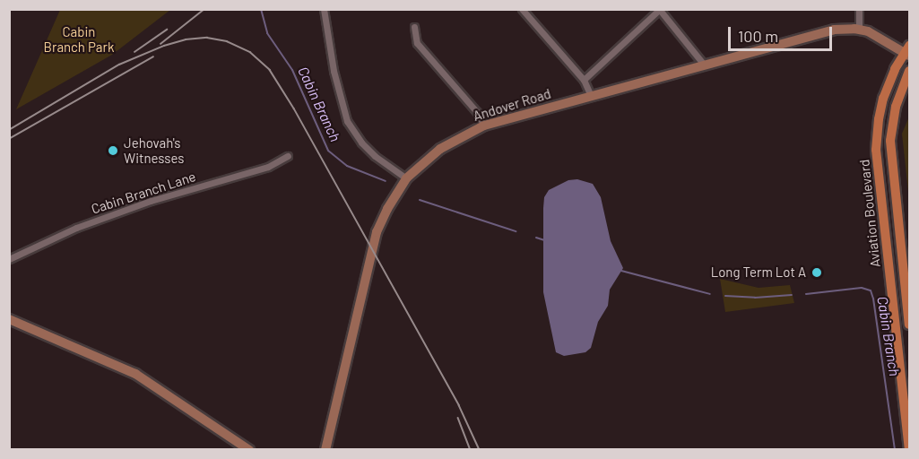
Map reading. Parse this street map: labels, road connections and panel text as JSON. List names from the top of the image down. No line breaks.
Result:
{"streets":{"main road":["Andover Road","Aviation Boulevard"],"street":["Cabin Branch Lane"]},"crossings":[["Andover Road","Aviation Boulevard"]],"water":["Cabin Branch"],"parks":["Cabin Branch Park"],"places":["Jehovah's Witnesses","Long Term Lot A"],"scale_bar":"100 m"}
